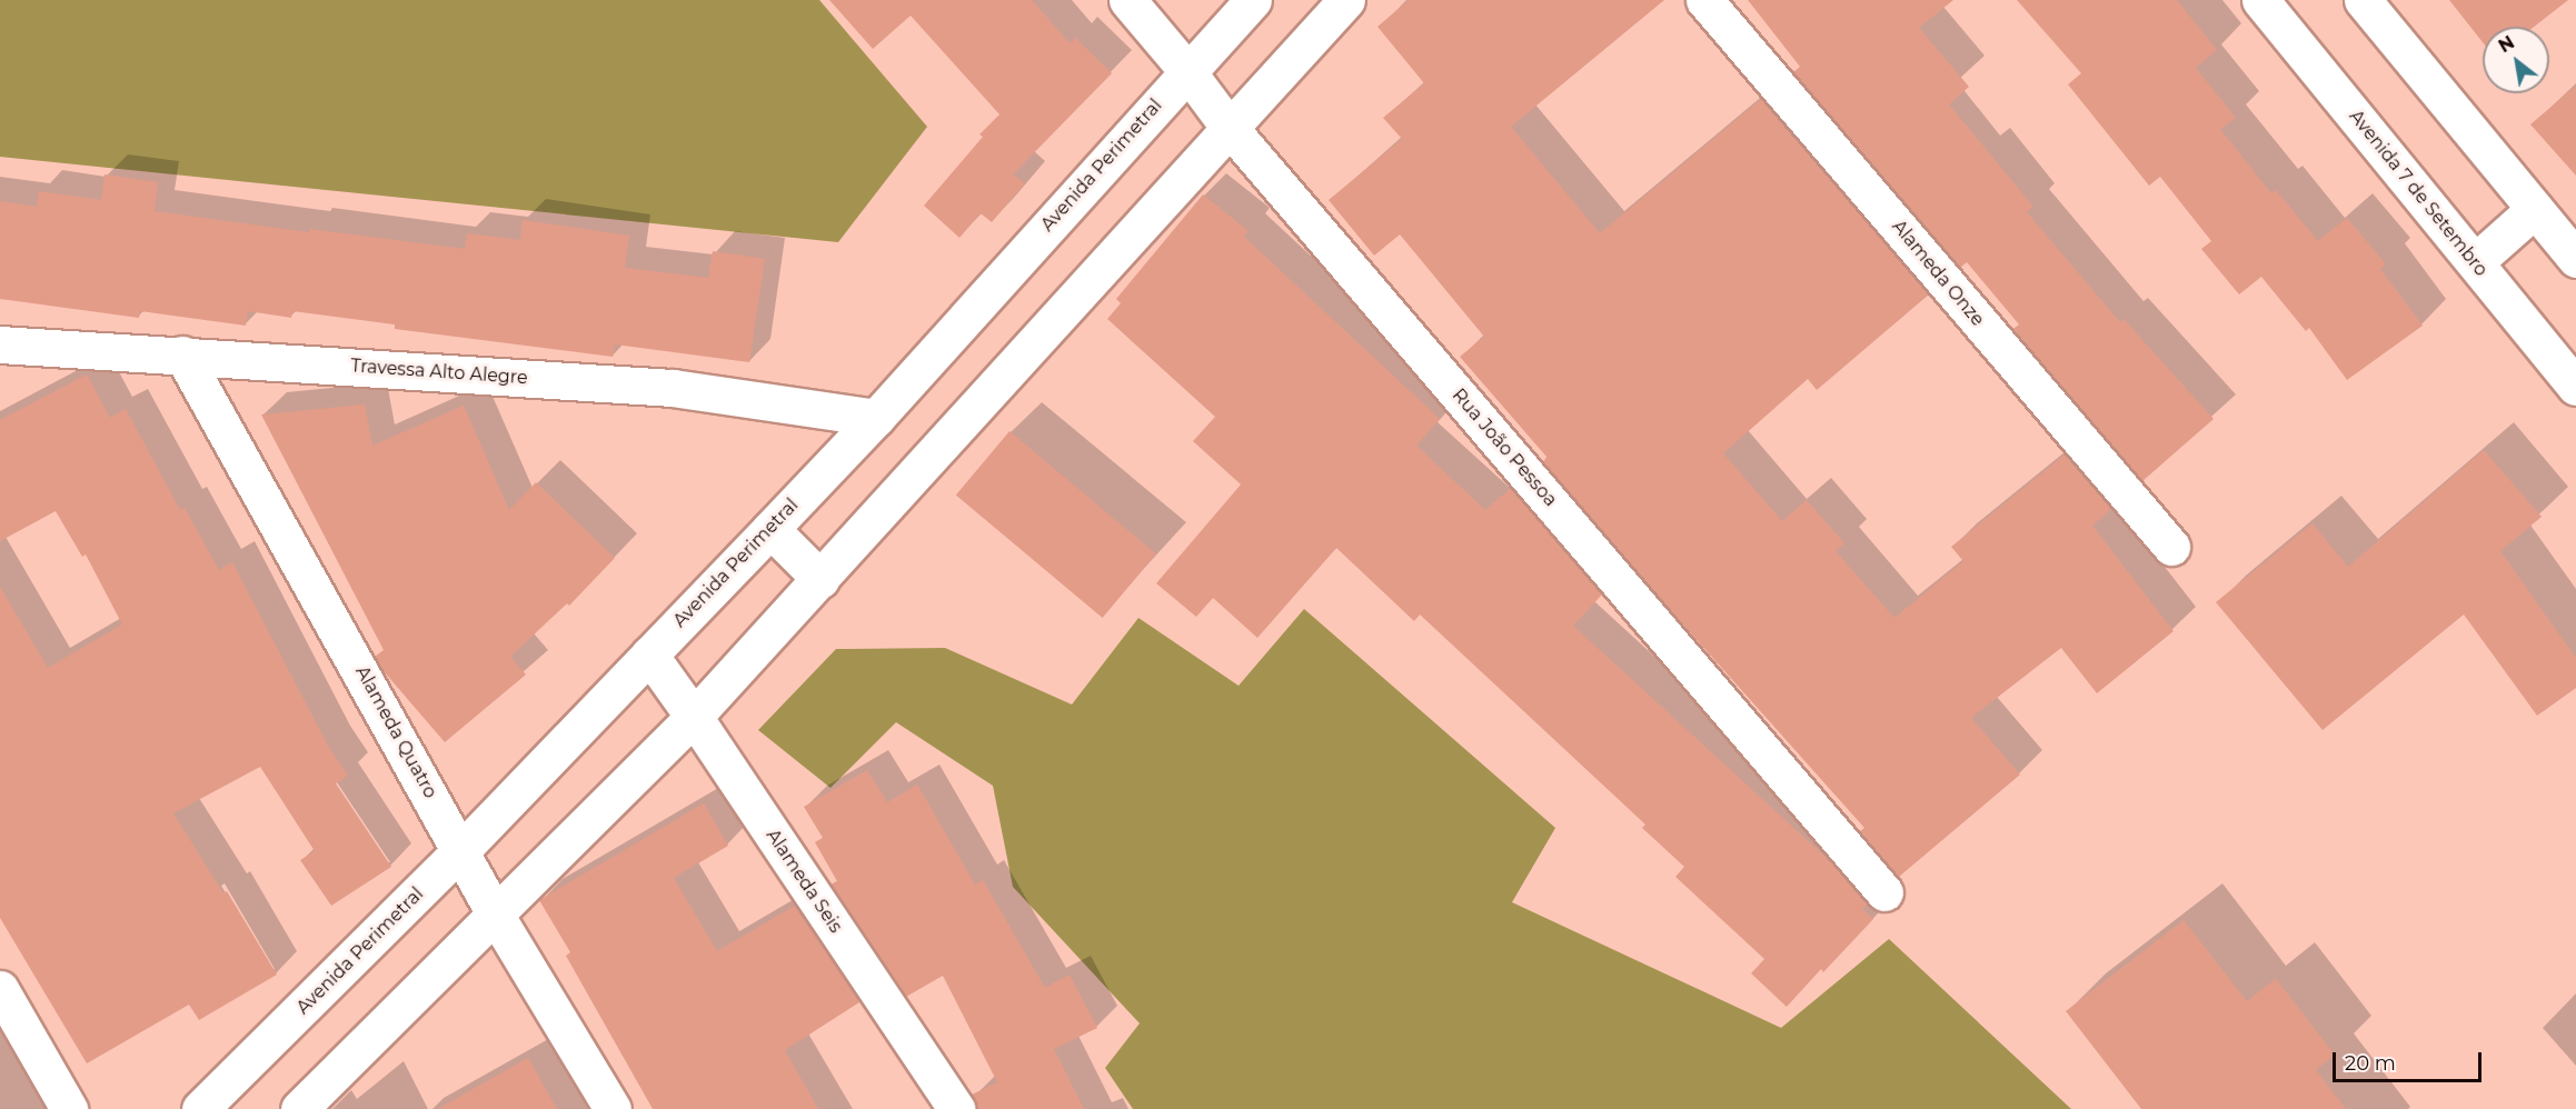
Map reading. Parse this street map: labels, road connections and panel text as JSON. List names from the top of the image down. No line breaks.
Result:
{"streets":{"street":["Avenida Perimetral","Avenida 7 de Setembro","Alameda Onze","Travessa Alto Alegre","Rua João Pessoa","Alameda Quatro","Alameda Seis"]},"crossings":[["Avenida Perimetral","Travessa Alto Alegre"],["Avenida Perimetral","Rua João Pessoa"],["Avenida Perimetral","Alameda Quatro"],["Avenida Perimetral","Alameda Seis"],["Travessa Alto Alegre","Alameda Quatro"]],"scale_bar":"20 m","north":"top left"}
